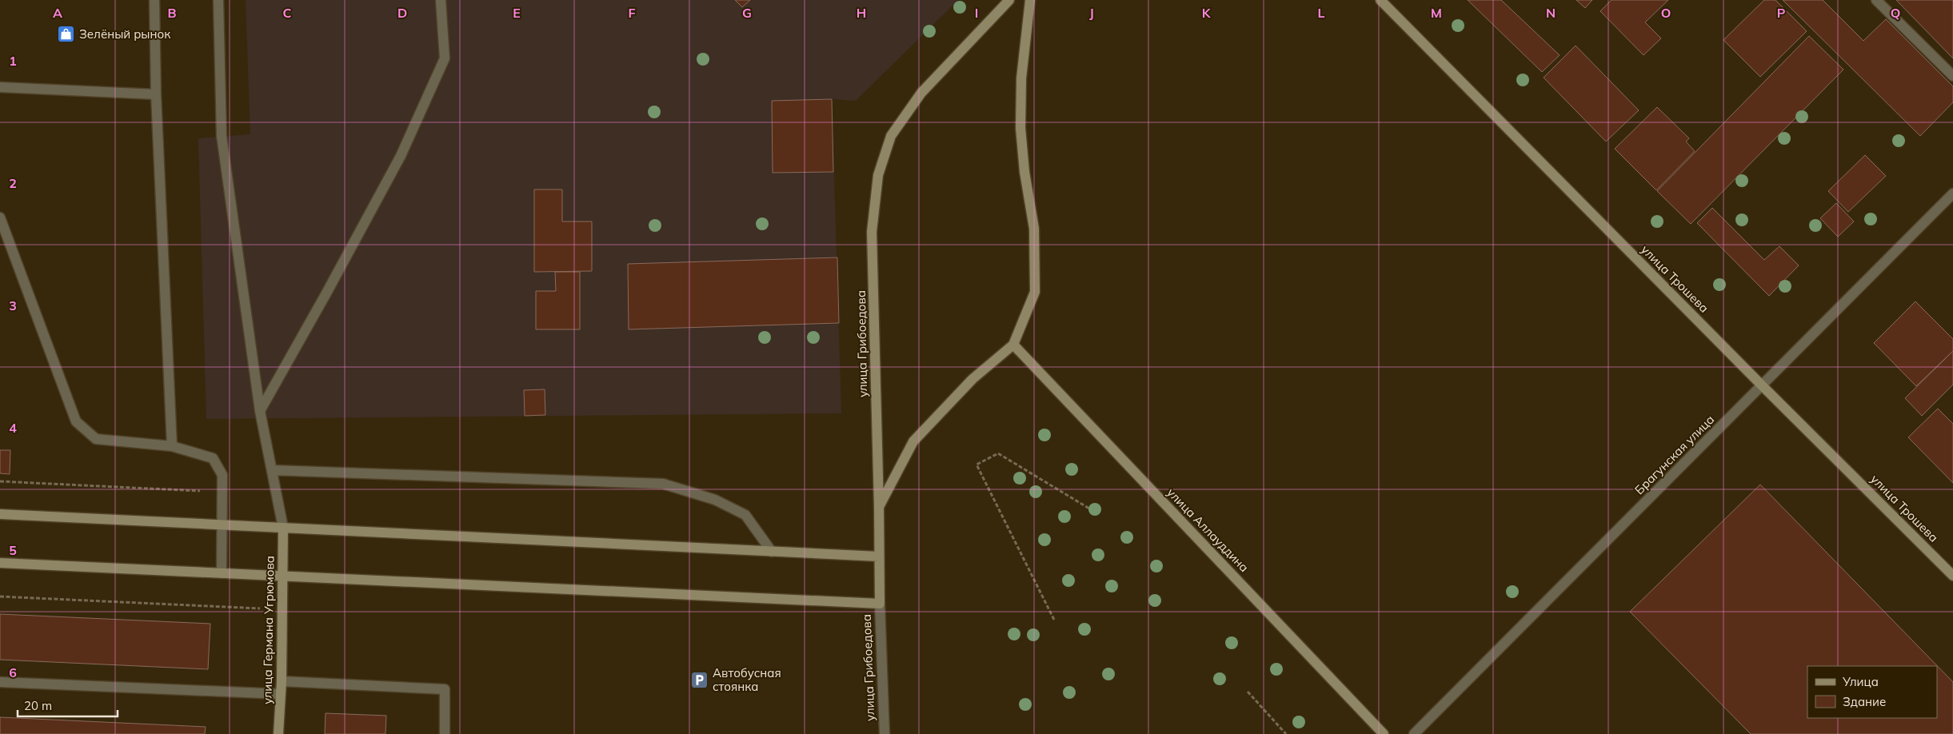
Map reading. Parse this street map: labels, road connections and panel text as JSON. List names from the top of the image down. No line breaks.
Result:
{"streets":{"street":["улица Трошева","улица Грибоедова","Брагунская улица","улица Аллауддина","улица Германа Угрюмова"]},"crossings":[["улица Трошева","Брагунская улица"]],"places":{"shop":["Зелёный рынок"],"parking":["Автобусная стоянка"]},"legend":["Улица","Здание"],"scale_bar":"20 m","grid":{"columns":["A","B","C","D","E","F","G","H","I","J","K","L","M","N","O","P","Q"],"rows":["1","2","3","4","5","6"]}}
